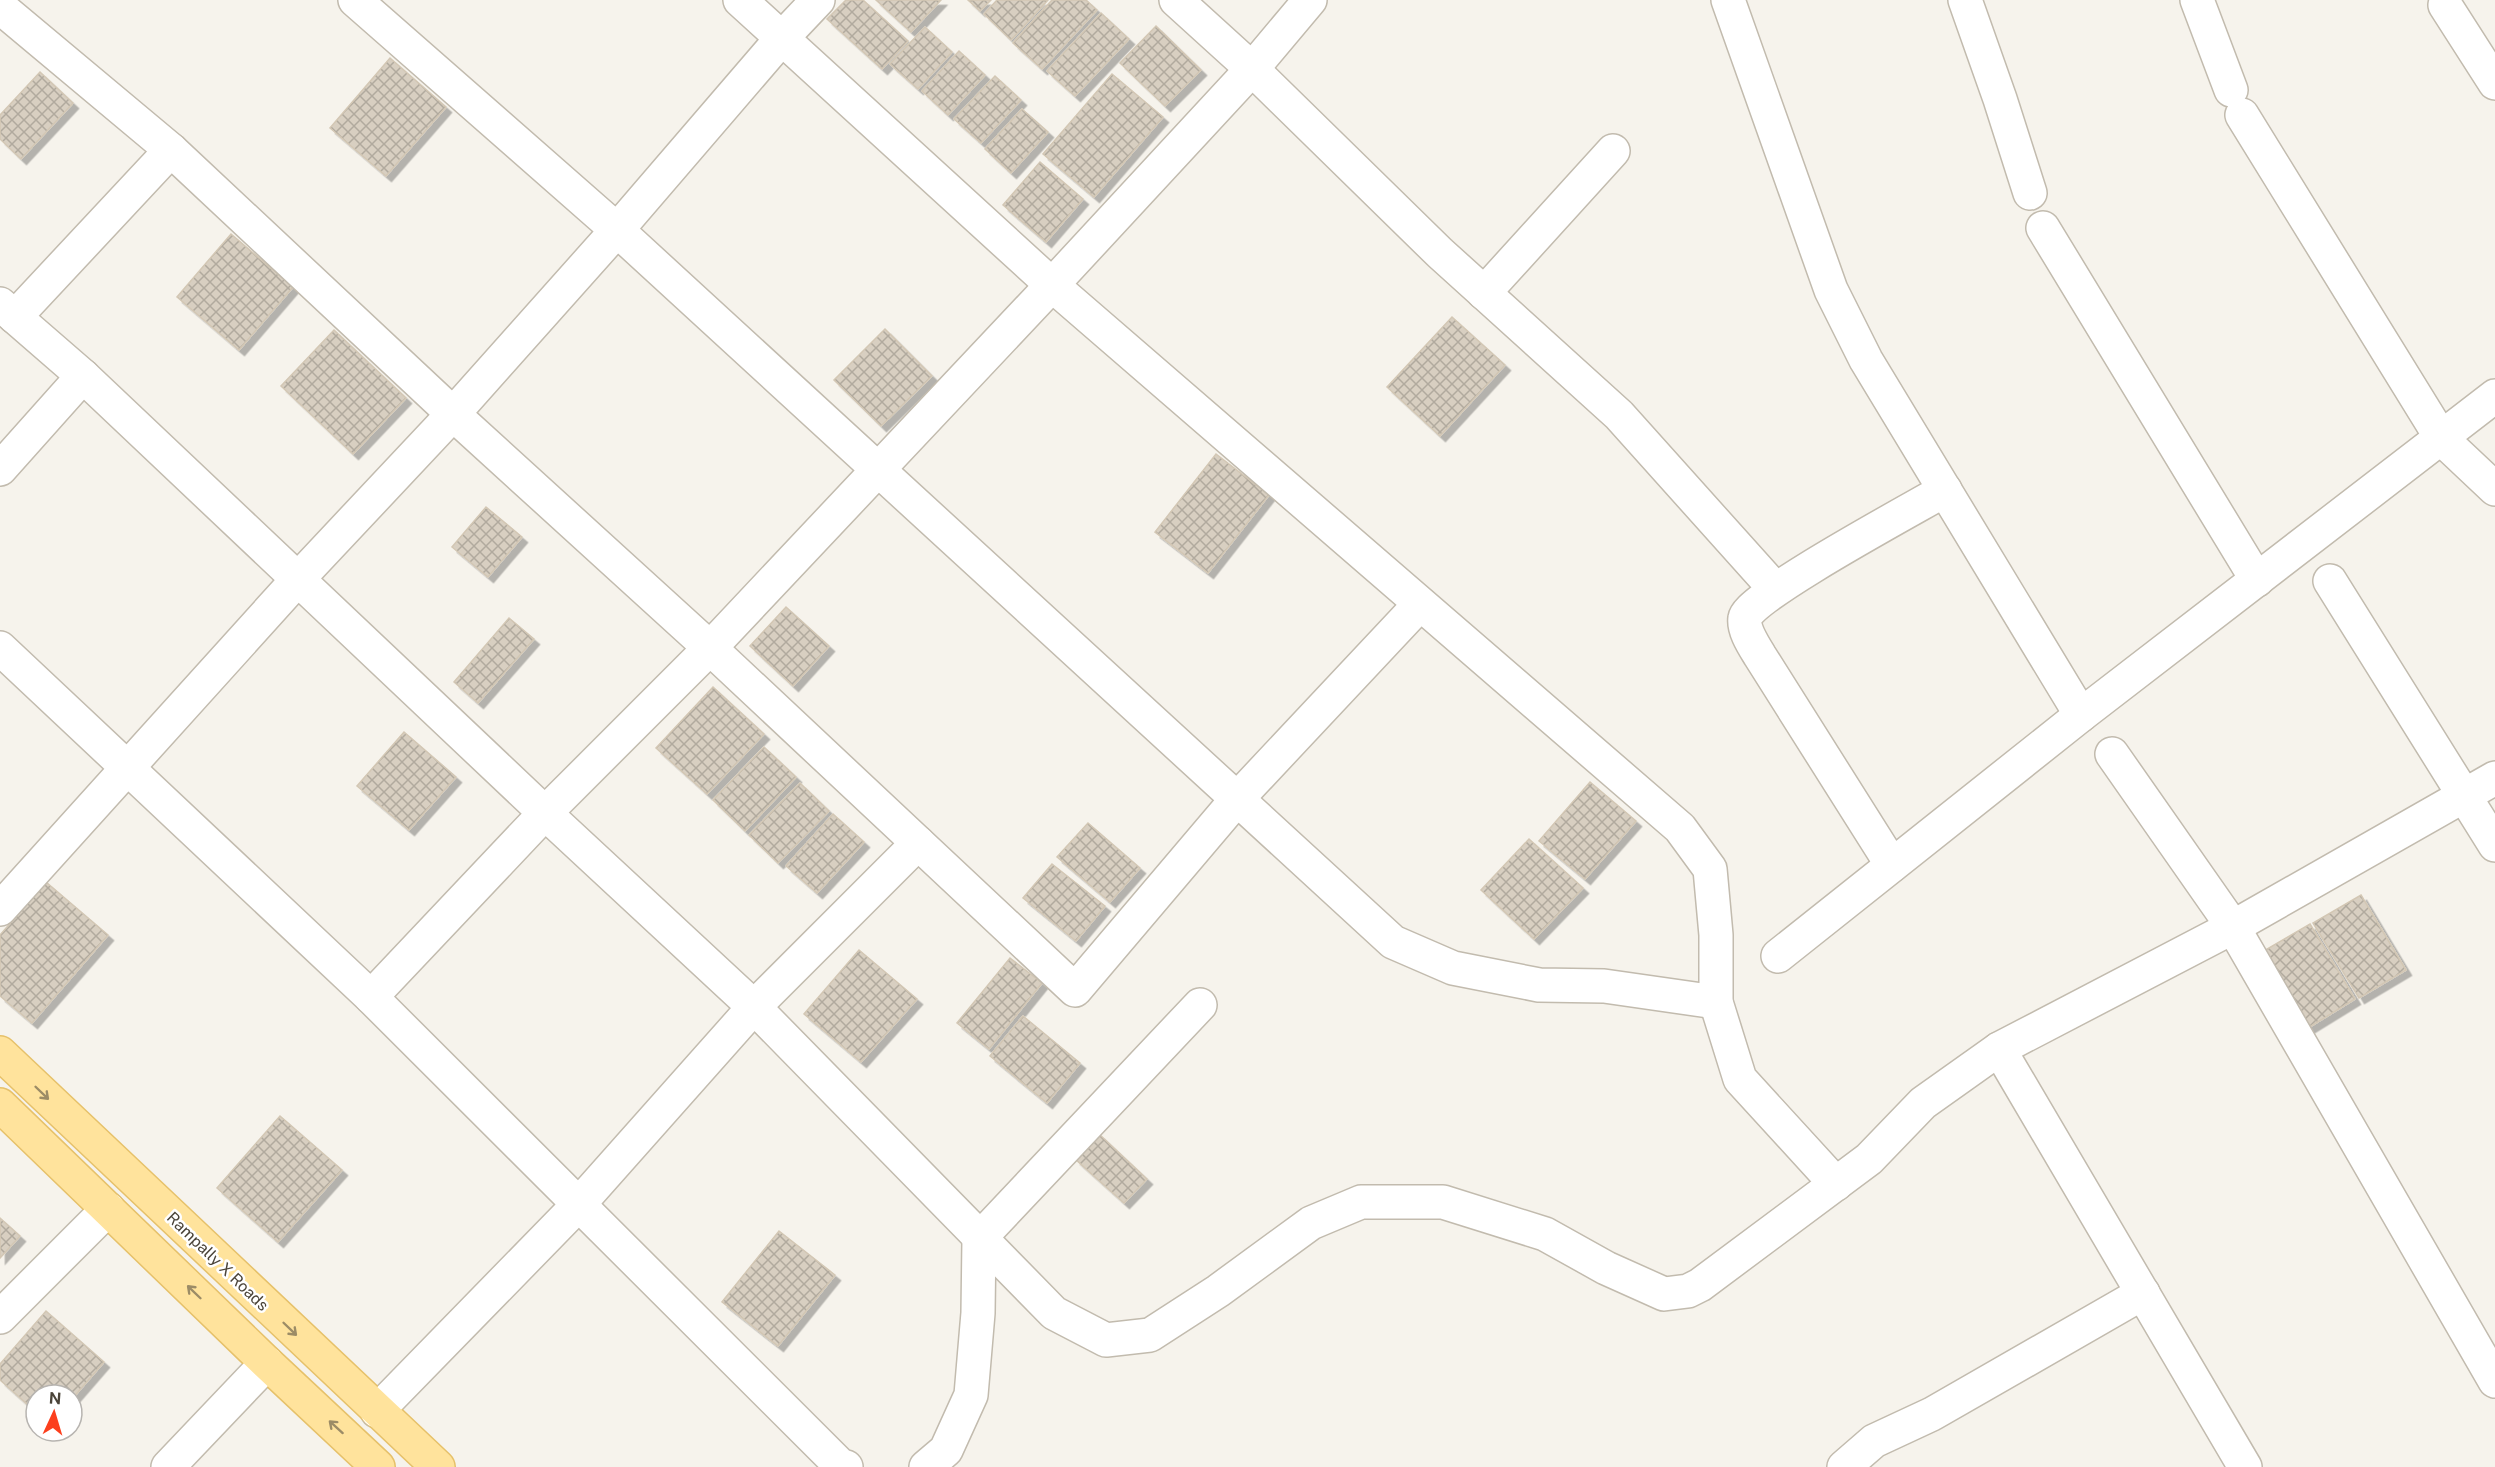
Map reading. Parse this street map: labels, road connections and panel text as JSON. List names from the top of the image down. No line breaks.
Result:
{"streets":{"main road":["Rampally X Roads"]},"north":"top"}
